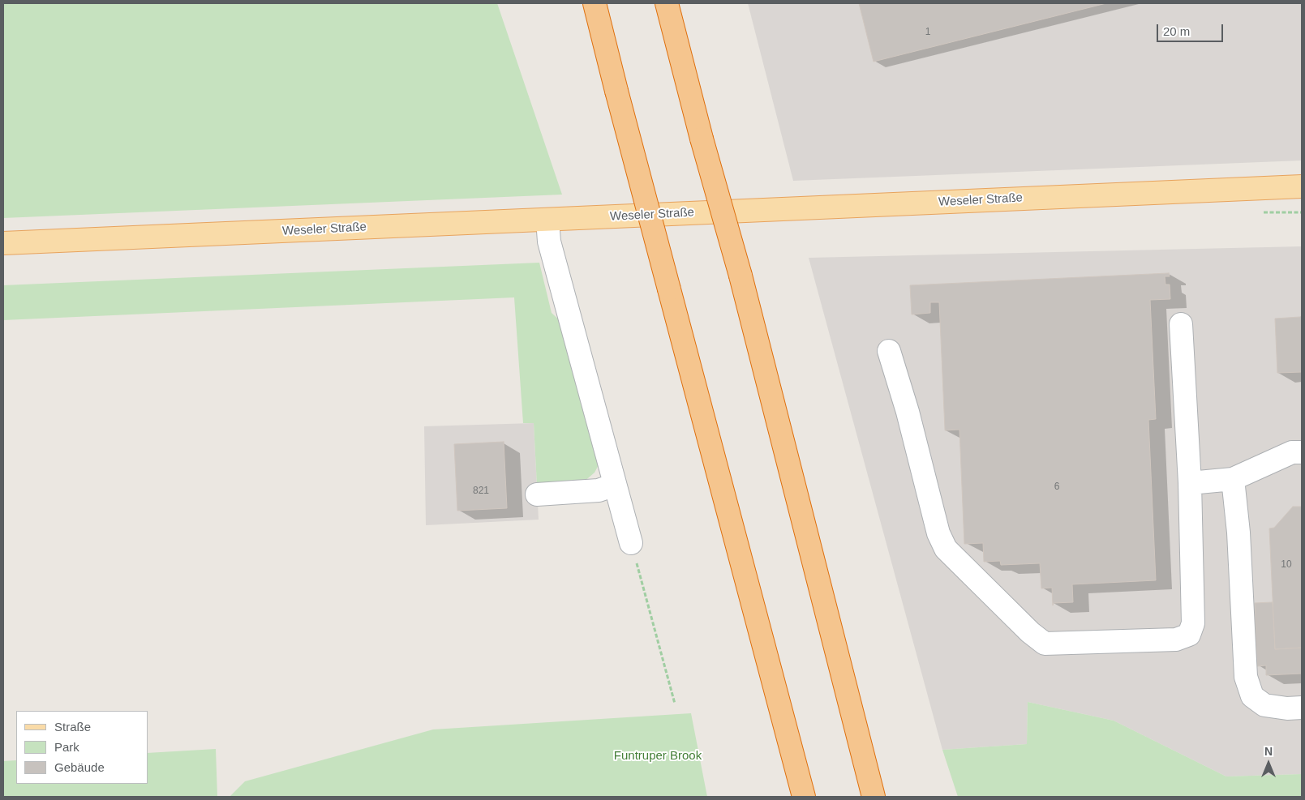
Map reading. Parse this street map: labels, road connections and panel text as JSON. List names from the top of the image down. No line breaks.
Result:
{"streets":{"main road":["Weseler Straße"]},"parks":["Funtruper Brook"],"house_numbers":["1","6","821","10"],"legend":["Straße","Park","Gebäude"],"scale_bar":"20 m","north":"top"}
